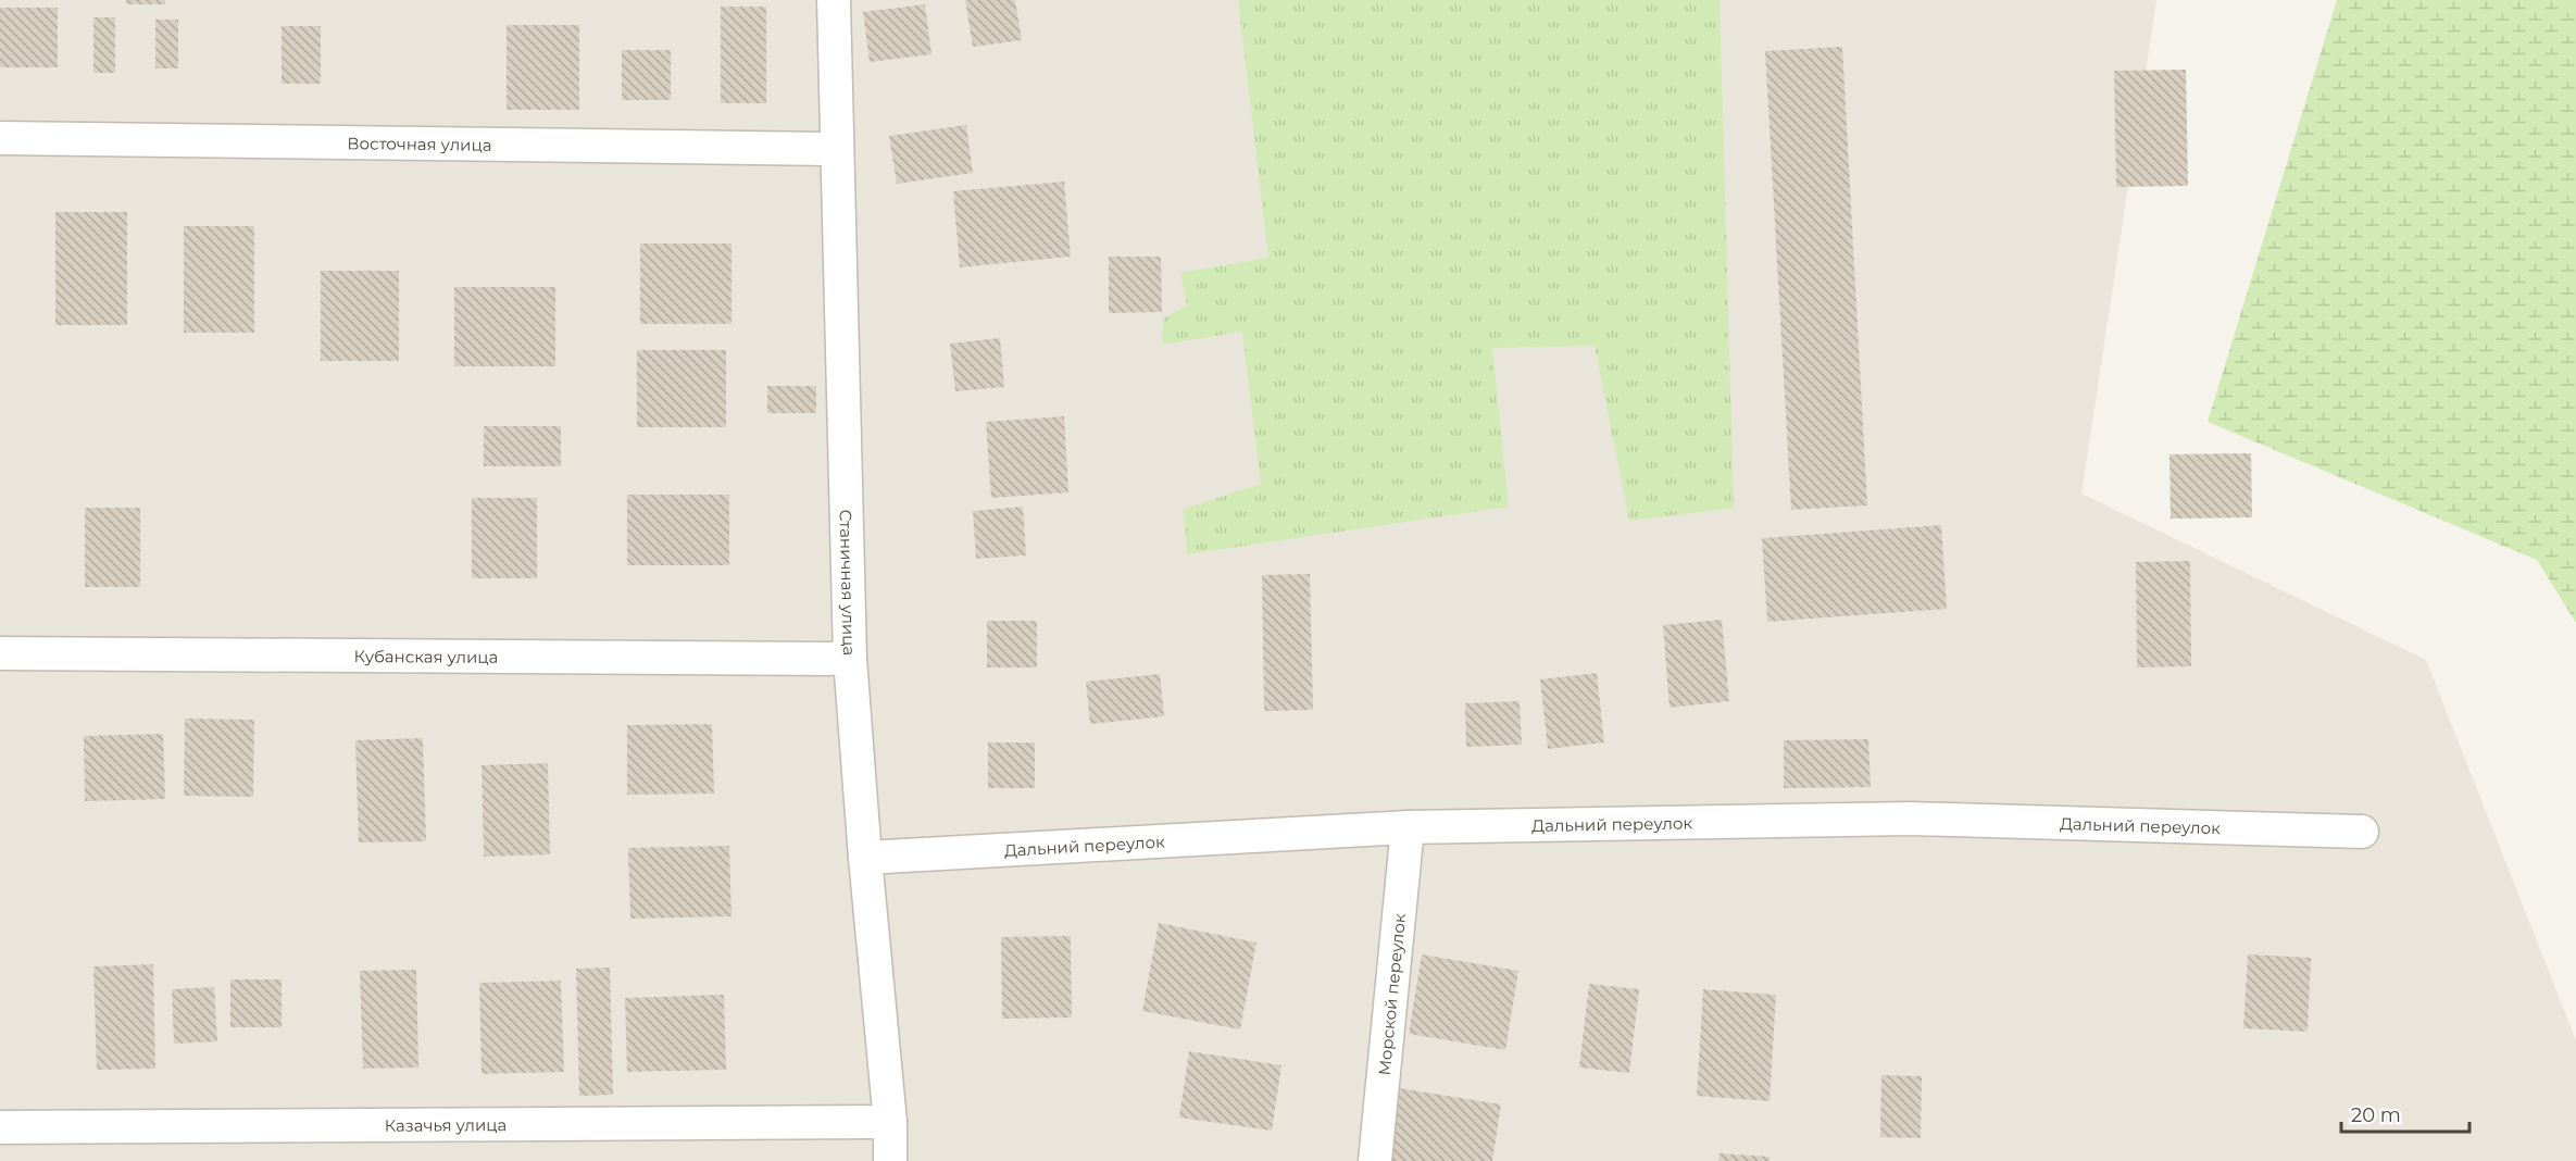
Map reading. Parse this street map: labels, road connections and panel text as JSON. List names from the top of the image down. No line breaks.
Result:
{"streets":{"street":["Восточная улица","Станичная улица","Кубанская улица","Дальний переулок","Морской переулок","Казачья улица"]},"crossings":[["Восточная улица","Станичная улица"],["Станичная улица","Кубанская улица"],["Станичная улица","Дальний переулок"],["Станичная улица","Казачья улица"],["Дальний переулок","Морской переулок"]],"scale_bar":"20 m"}
